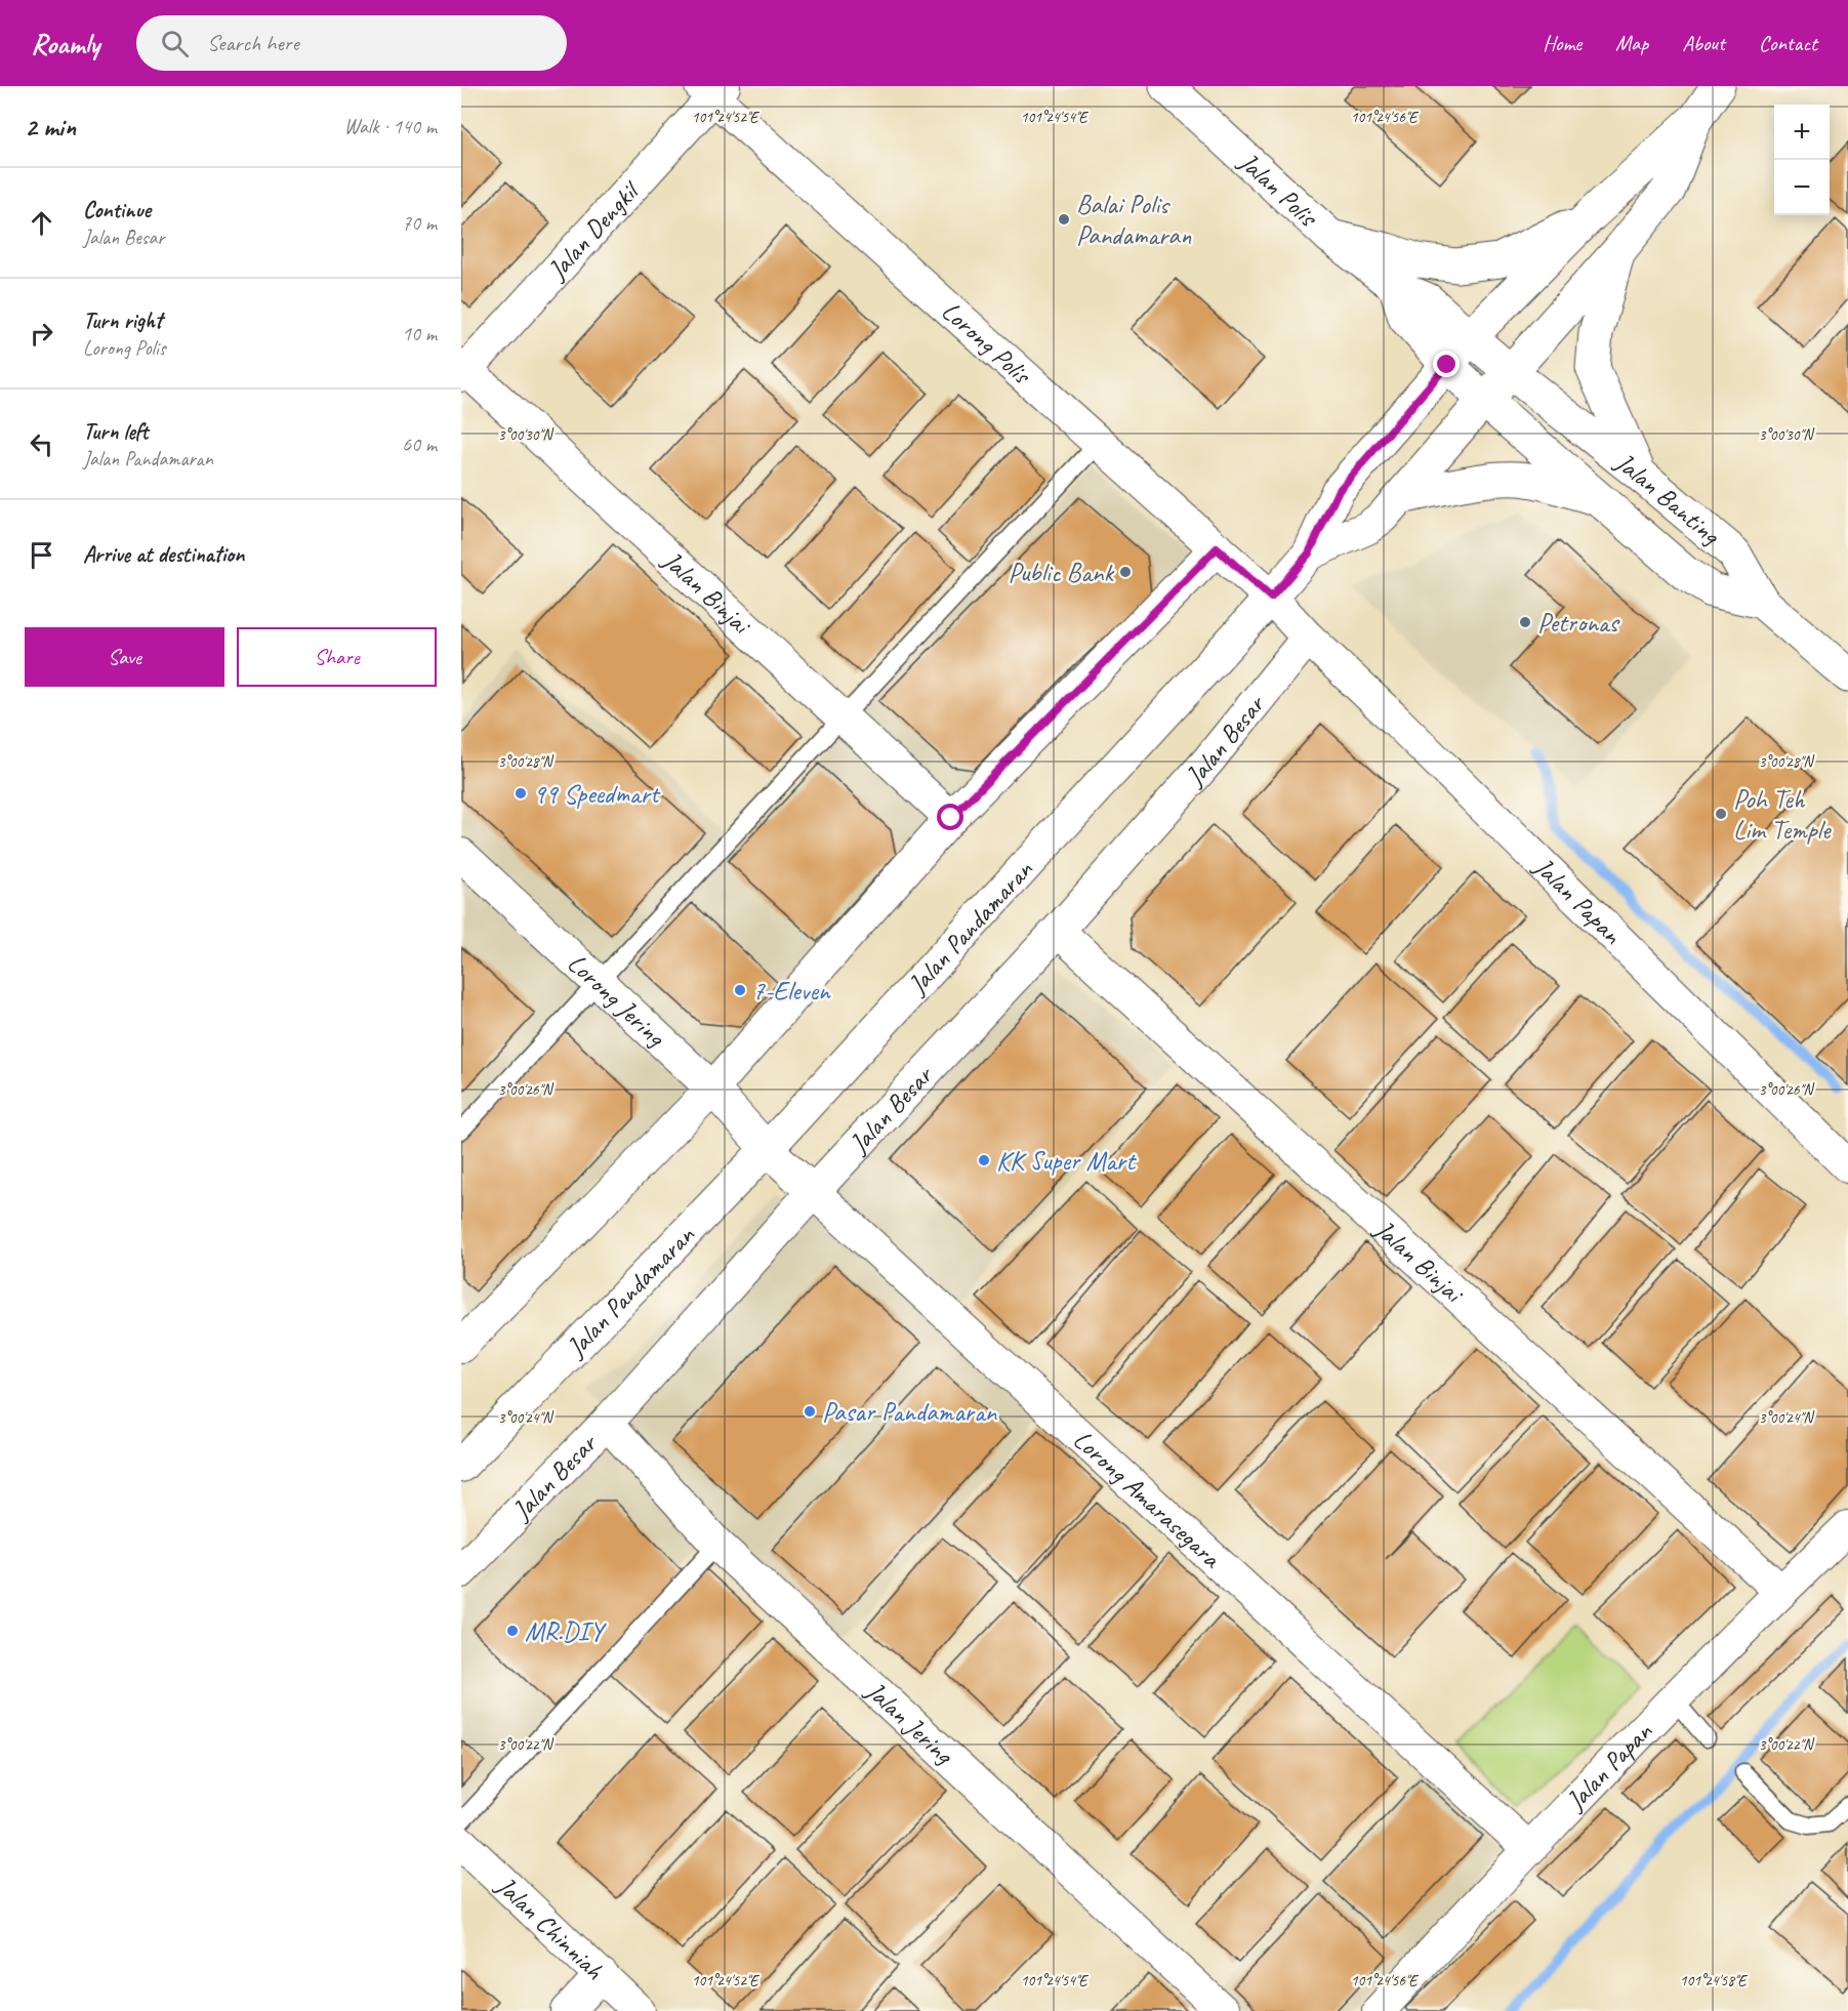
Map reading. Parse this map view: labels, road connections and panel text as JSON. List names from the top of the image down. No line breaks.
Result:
{"streets":{"main road":["Jalan Polis","Jalan Banting"],"street":["Jalan Dengkil","Lorong Polis","Jalan Binjai","Jalan Besar","Jalan Papan","Jalan Pandamaran","Lorong Jering","Lorong Amarasegara","Jalan Jering","Jalan Chinniah"]},"crossings":[["Jalan Polis","Jalan Banting"],["Jalan Dengkil","Lorong Polis"],["Jalan Dengkil","Jalan Binjai"],["Lorong Polis","Jalan Papan"],["Lorong Polis","Jalan Pandamaran"],["Jalan Binjai","Jalan Besar"],["Jalan Binjai","Jalan Papan"],["Jalan Besar","Jalan Papan"],["Jalan Besar","Lorong Amarasegara"],["Jalan Besar","Jalan Jering"],["Jalan Papan","Jalan Pandamaran"],["Jalan Papan","Lorong Amarasegara"],["Jalan Pandamaran","Lorong Jering"],["Jalan Pandamaran","Lorong Amarasegara"],["Lorong Jering","Lorong Amarasegara"]],"places":["Balai Polis Pandamaran","Public Bank","Petronas","99 Speedmart","Poh Teh Lim Temple","7-Eleven","KK Super Mart","Pasar Pandamaran","MR.DIY"],"page":{"header":"Roamly","search":"Search here","nav":["Home","Map","About","Contact"],"heading":["2 min","Walk · 140 m"],"map_buttons":["+","−"],"list":[["Continue","Jalan Besar","70 m"],["Turn right","Lorong Polis","10 m"],["Turn left","Jalan Pandamaran","60 m"],"Arrive at destination"],"buttons":["Save","Share"]},"coordinates":["101°24'52\"E","101°24'54\"E","101°24'56\"E","3°00'30\"N","3°00'28\"N","3°00'26\"N","3°00'24\"N","3°00'22\"N","101°24'58\"E"]}
